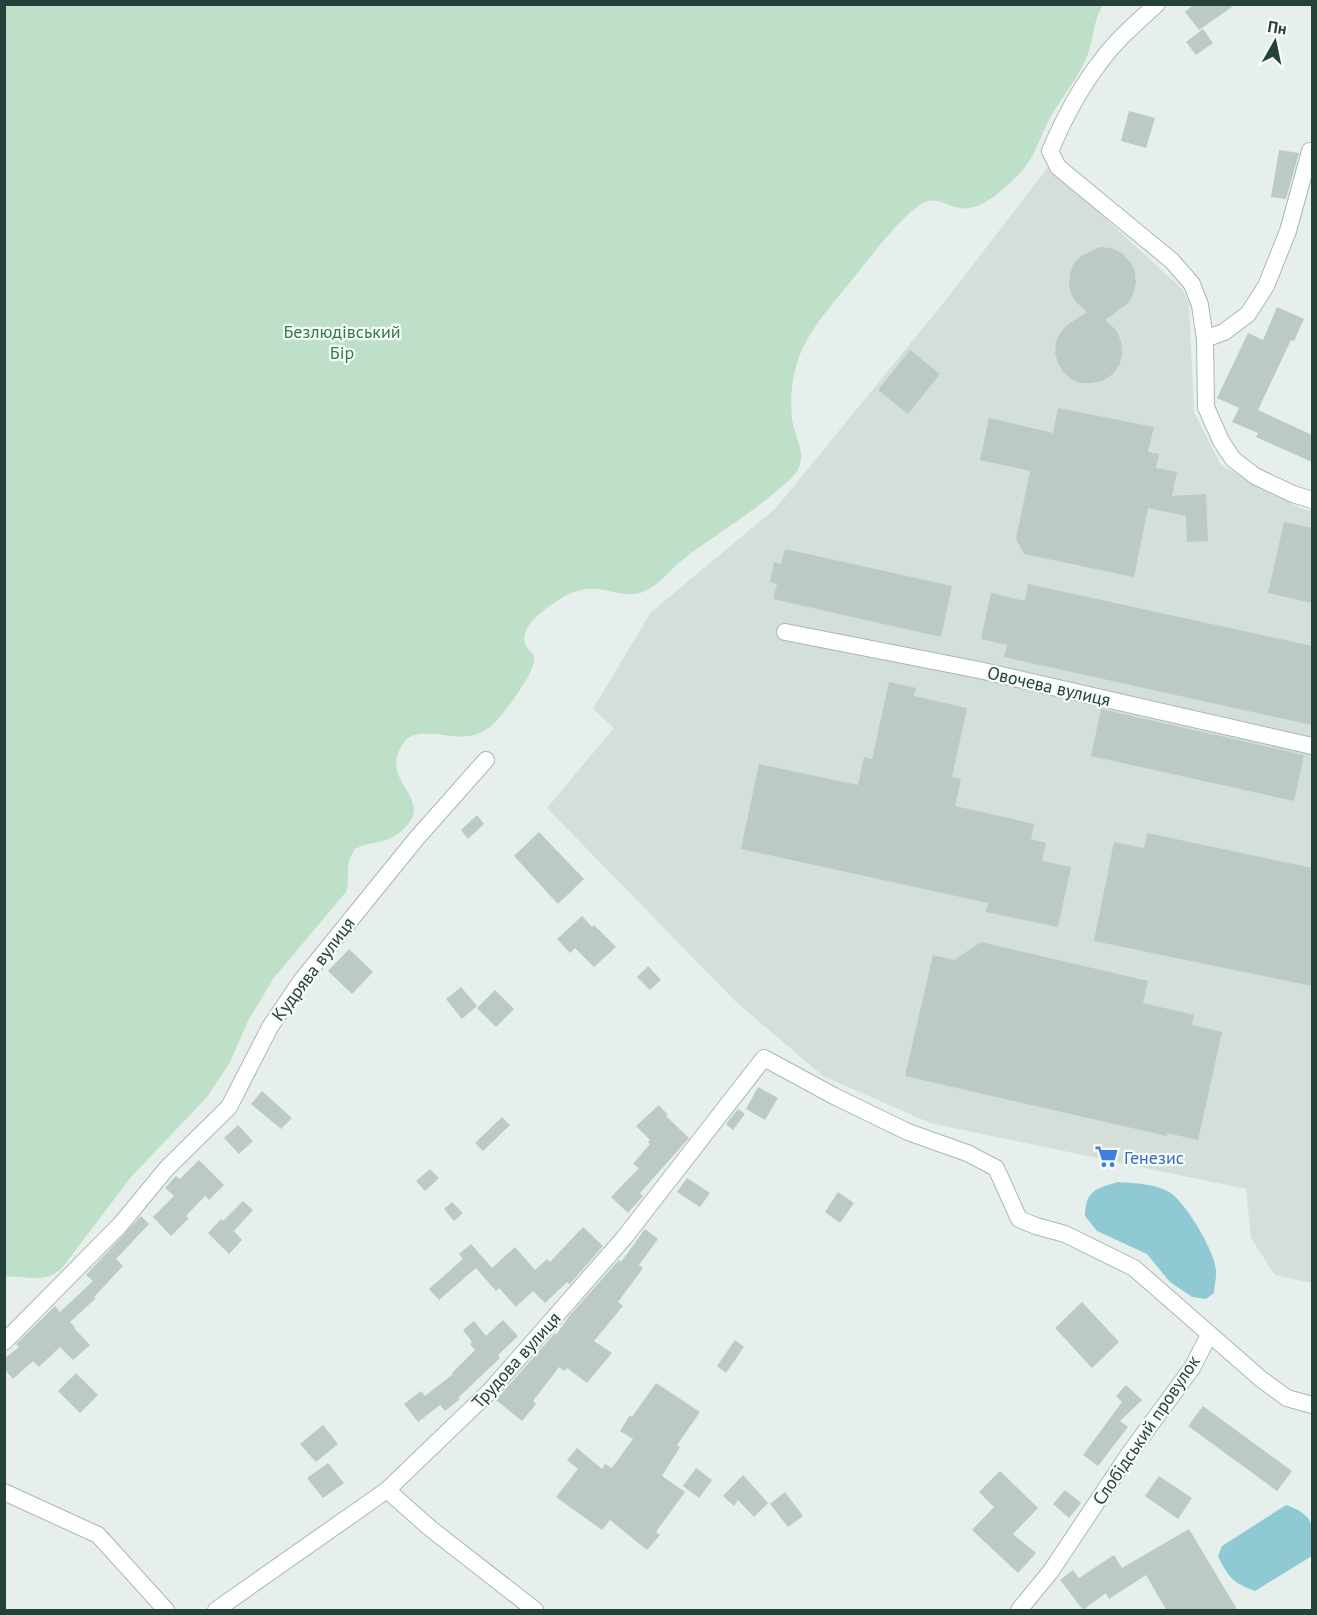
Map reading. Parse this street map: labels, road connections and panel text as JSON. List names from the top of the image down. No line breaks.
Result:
{"streets":{"street":["Овочева вулиця","Кудрява вулиця","Трудова вулиця","Слобідський провулок"]},"crossings":[["Трудова вулиця","Слобідський провулок"]],"parks":["Безлюдівський Бір"],"places":{"supermarket":["Генезис"]},"north":"top"}
